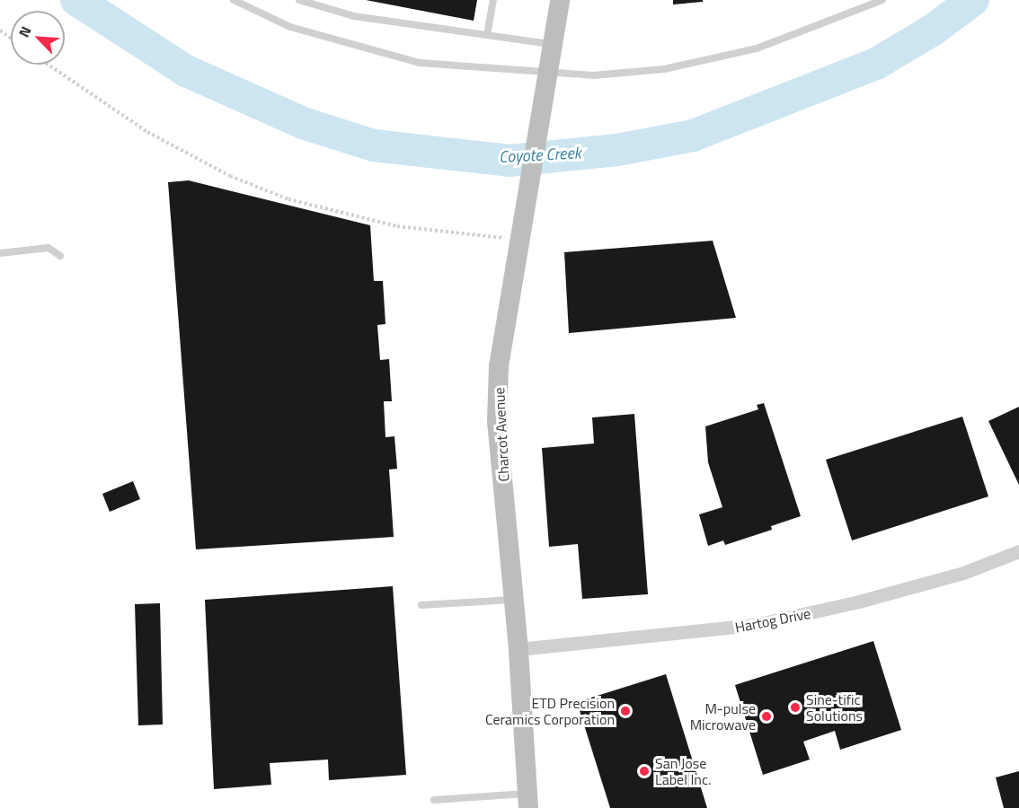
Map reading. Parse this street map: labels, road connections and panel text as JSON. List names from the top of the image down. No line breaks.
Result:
{"streets":{"street":["Charcot Avenue","Hartog Drive"]},"crossings":[["Charcot Avenue","Hartog Drive"]],"water":["Coyote Creek"],"places":["Sine-tific Solutions","ETD Precision Ceramics Corporation","M-pulse Microwave","San Jose Label Inc."],"north":"top left"}
